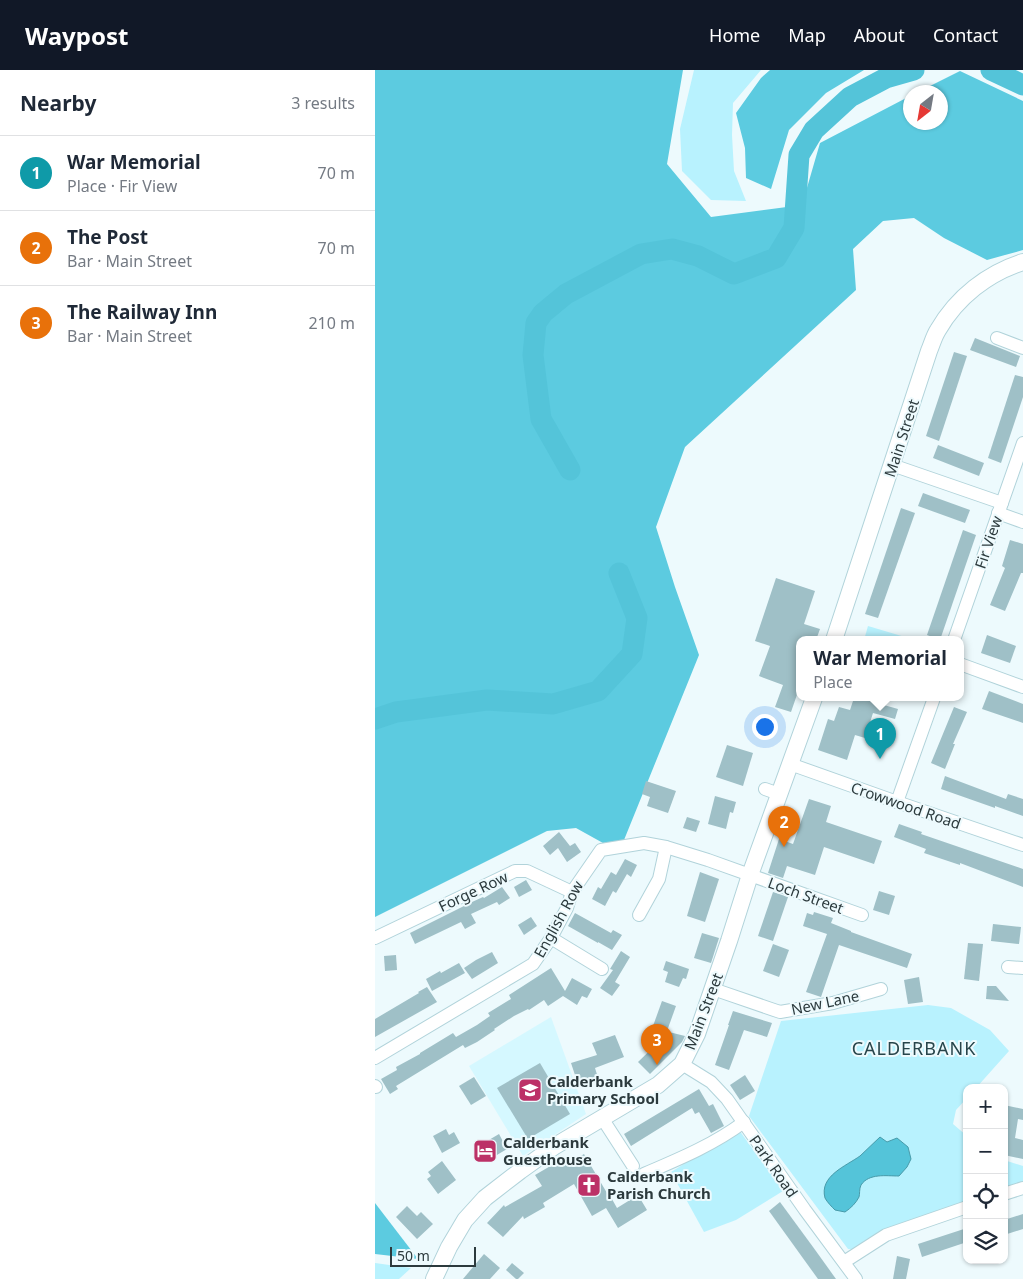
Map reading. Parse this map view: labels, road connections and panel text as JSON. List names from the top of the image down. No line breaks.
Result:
{"streets":{"main road":["Main Street"],"street":["Fir View","Crowwood Road","Forge Row","Loch Street","English Row","New Lane","Park Road"]},"crossings":[["Main Street","Crowwood Road"],["Main Street","Loch Street"],["Main Street","English Row"],["Main Street","New Lane"],["Main Street","Park Road"],["Forge Row","English Row"],["Loch Street","English Row"]],"districts":["CALDERBANK"],"places":{"school or university":["Calderbank Primary School"],"hotel":["Calderbank Guesthouse"],"church":["Calderbank Parish Church"]},"scale_bar":"50 m","north":"bottom left","page":{"header":"Waypost","nav":["Home","Map","About","Contact"],"heading":["Nearby","3 results"],"list":[{"mark":"1","name":"War Memorial","note":"Place · Fir View","value":"70 m"},{"mark":"2","name":"The Post","note":"Bar · Main Street","value":"70 m"},{"mark":"3","name":"The Railway Inn","note":"Bar · Main Street","value":"210 m"}],"popup":["War Memorial","Place"],"pins":["1","2","3"],"map_buttons":["+","−"],"scale":"50 m"}}
